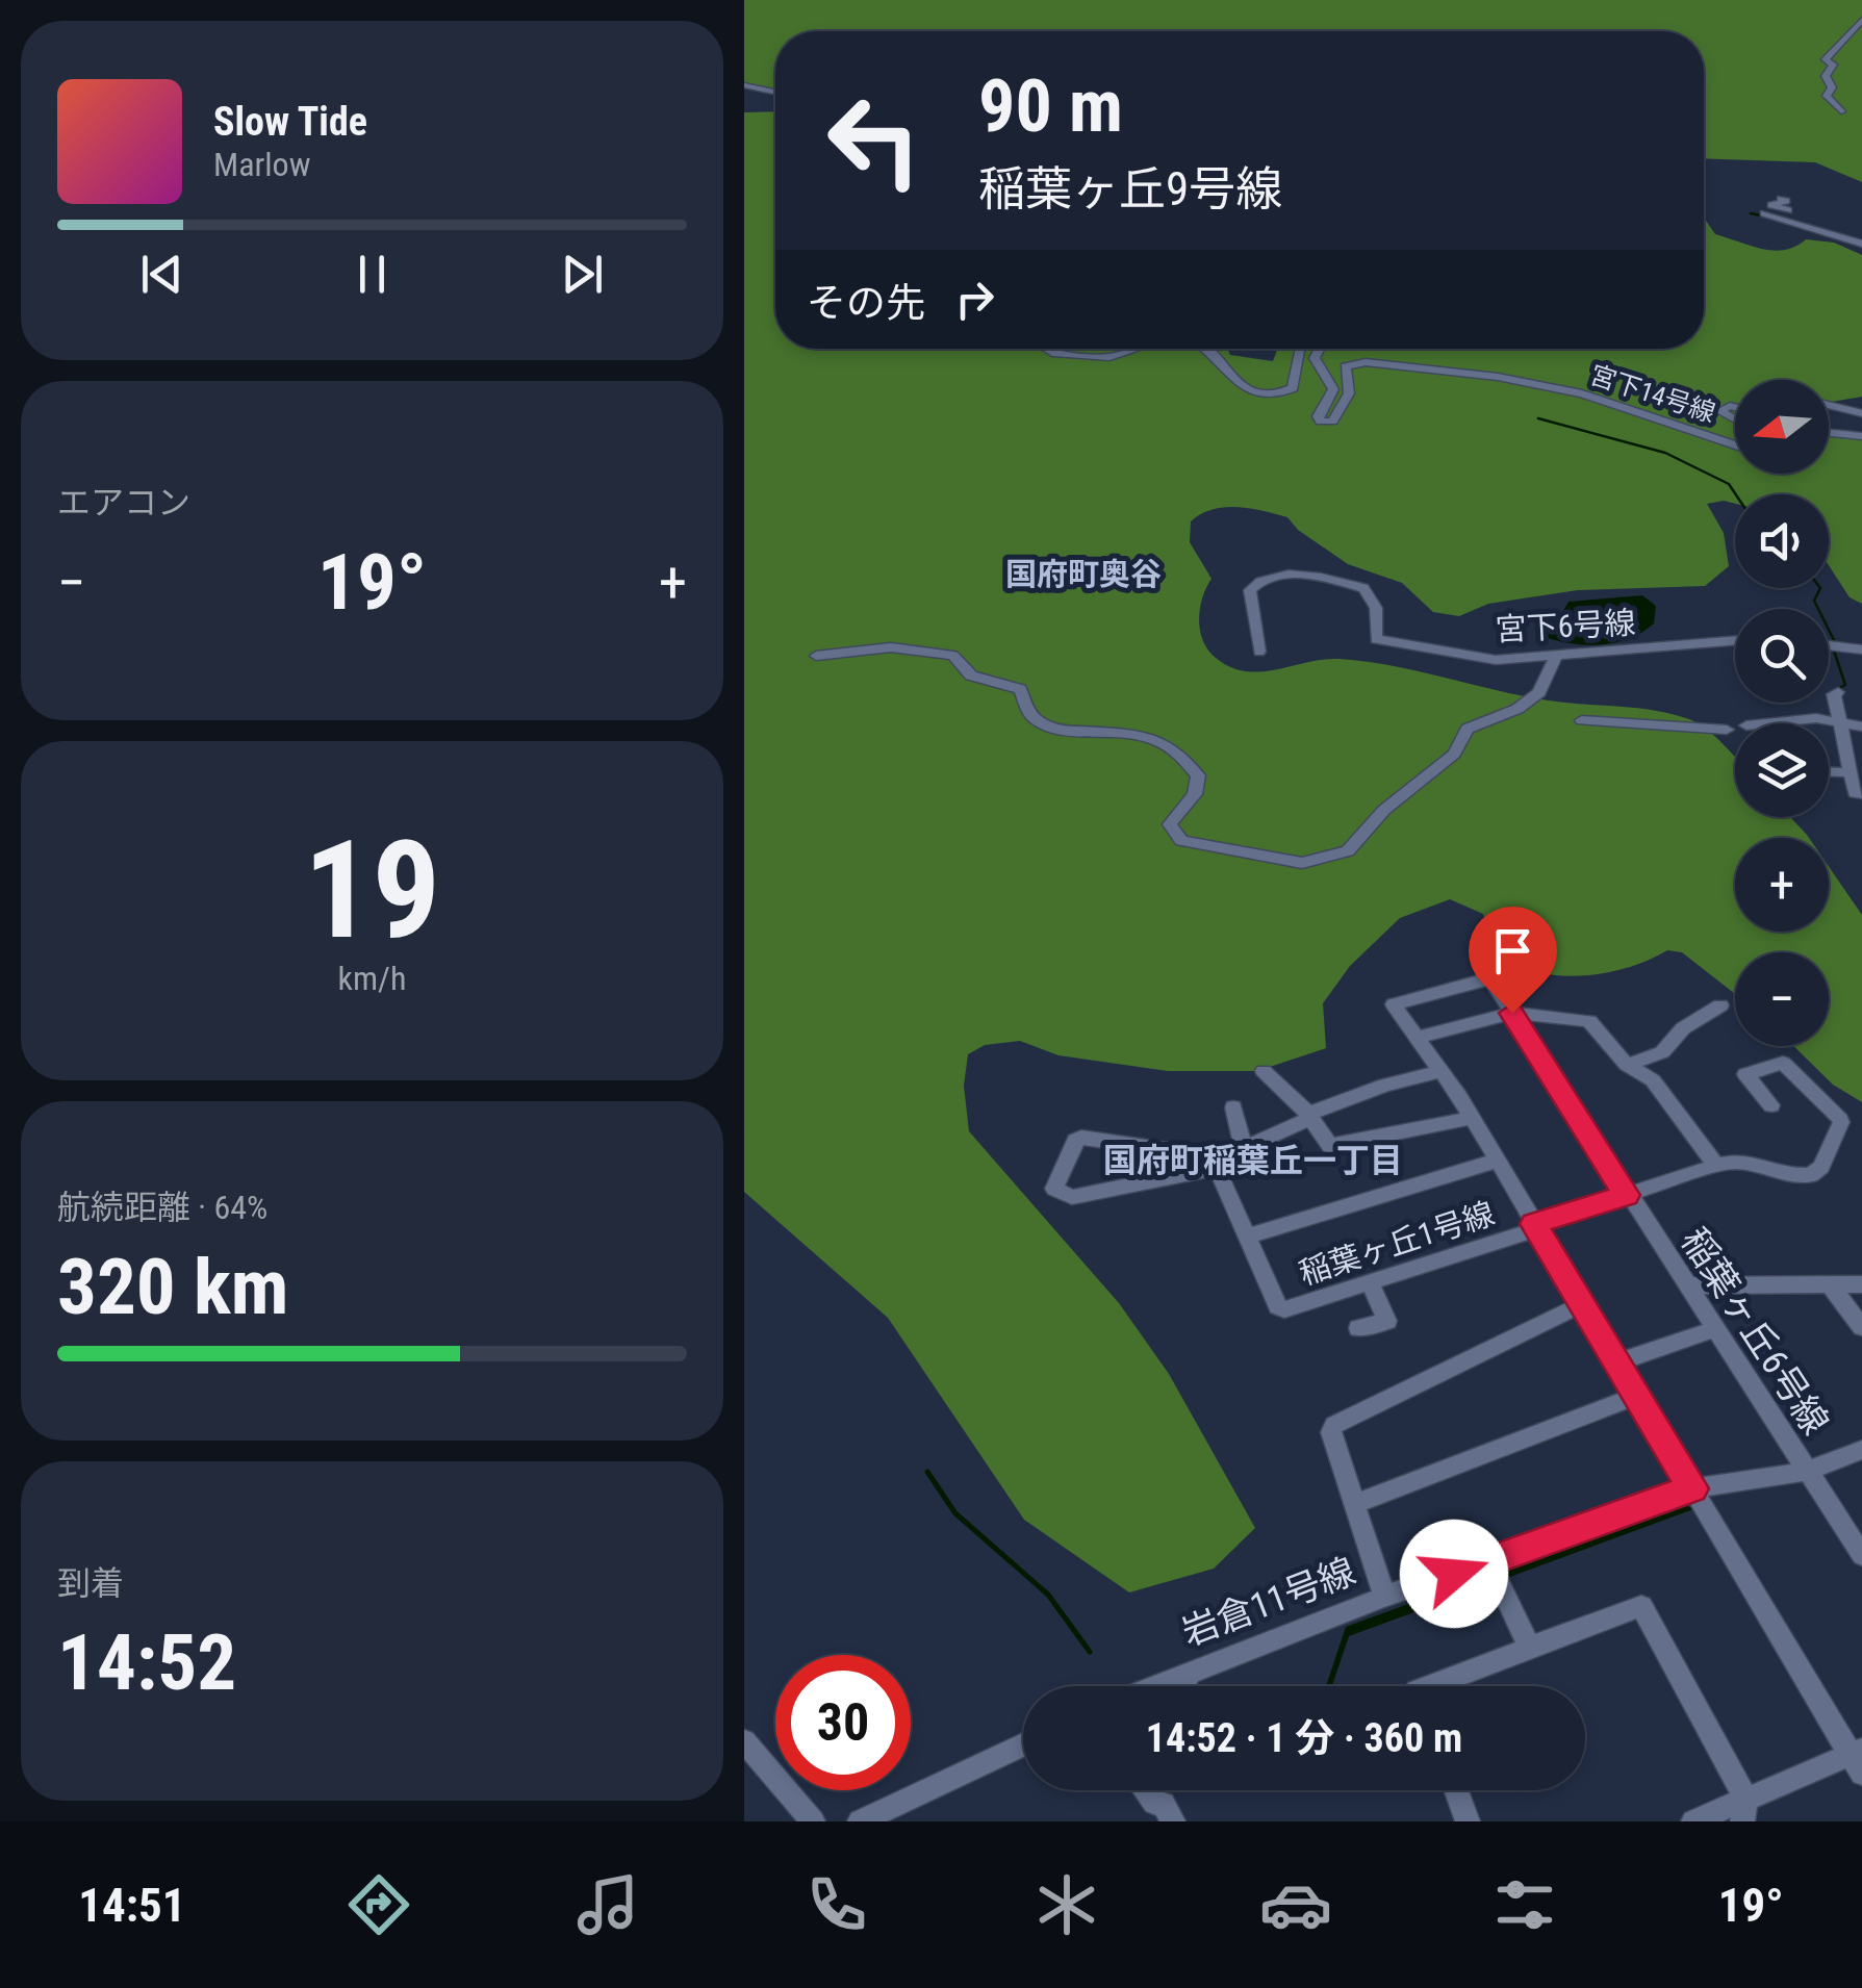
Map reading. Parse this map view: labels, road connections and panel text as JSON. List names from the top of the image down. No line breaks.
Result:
{"streets":{"street":["宮下14号線","宮下6号線","稲葉ヶ丘1号線","稲葉ヶ丘6号線","岩倉11号線"]},"crossings":[["稲葉ヶ丘1号線","稲葉ヶ丘6号線"],["稲葉ヶ丘6号線","岩倉11号線"]],"districts":["国府町奥谷","国府町稲葉丘一丁目"],"north":"left","page":{"turn":["90 m","稲葉ヶ丘9号線"],"song":["Slow Tide","Marlow"],"then":"その先","map_buttons":["+","−"],"tile":["エアコン",["19","km/h"],["航続距離 · 64%","320 km"],["到着","14:52"]],"heat":["−","19°","+"],"limit":"30","trip":"14:52 · 1 分 · 360 m","tabs":["14:51","19°"]}}
